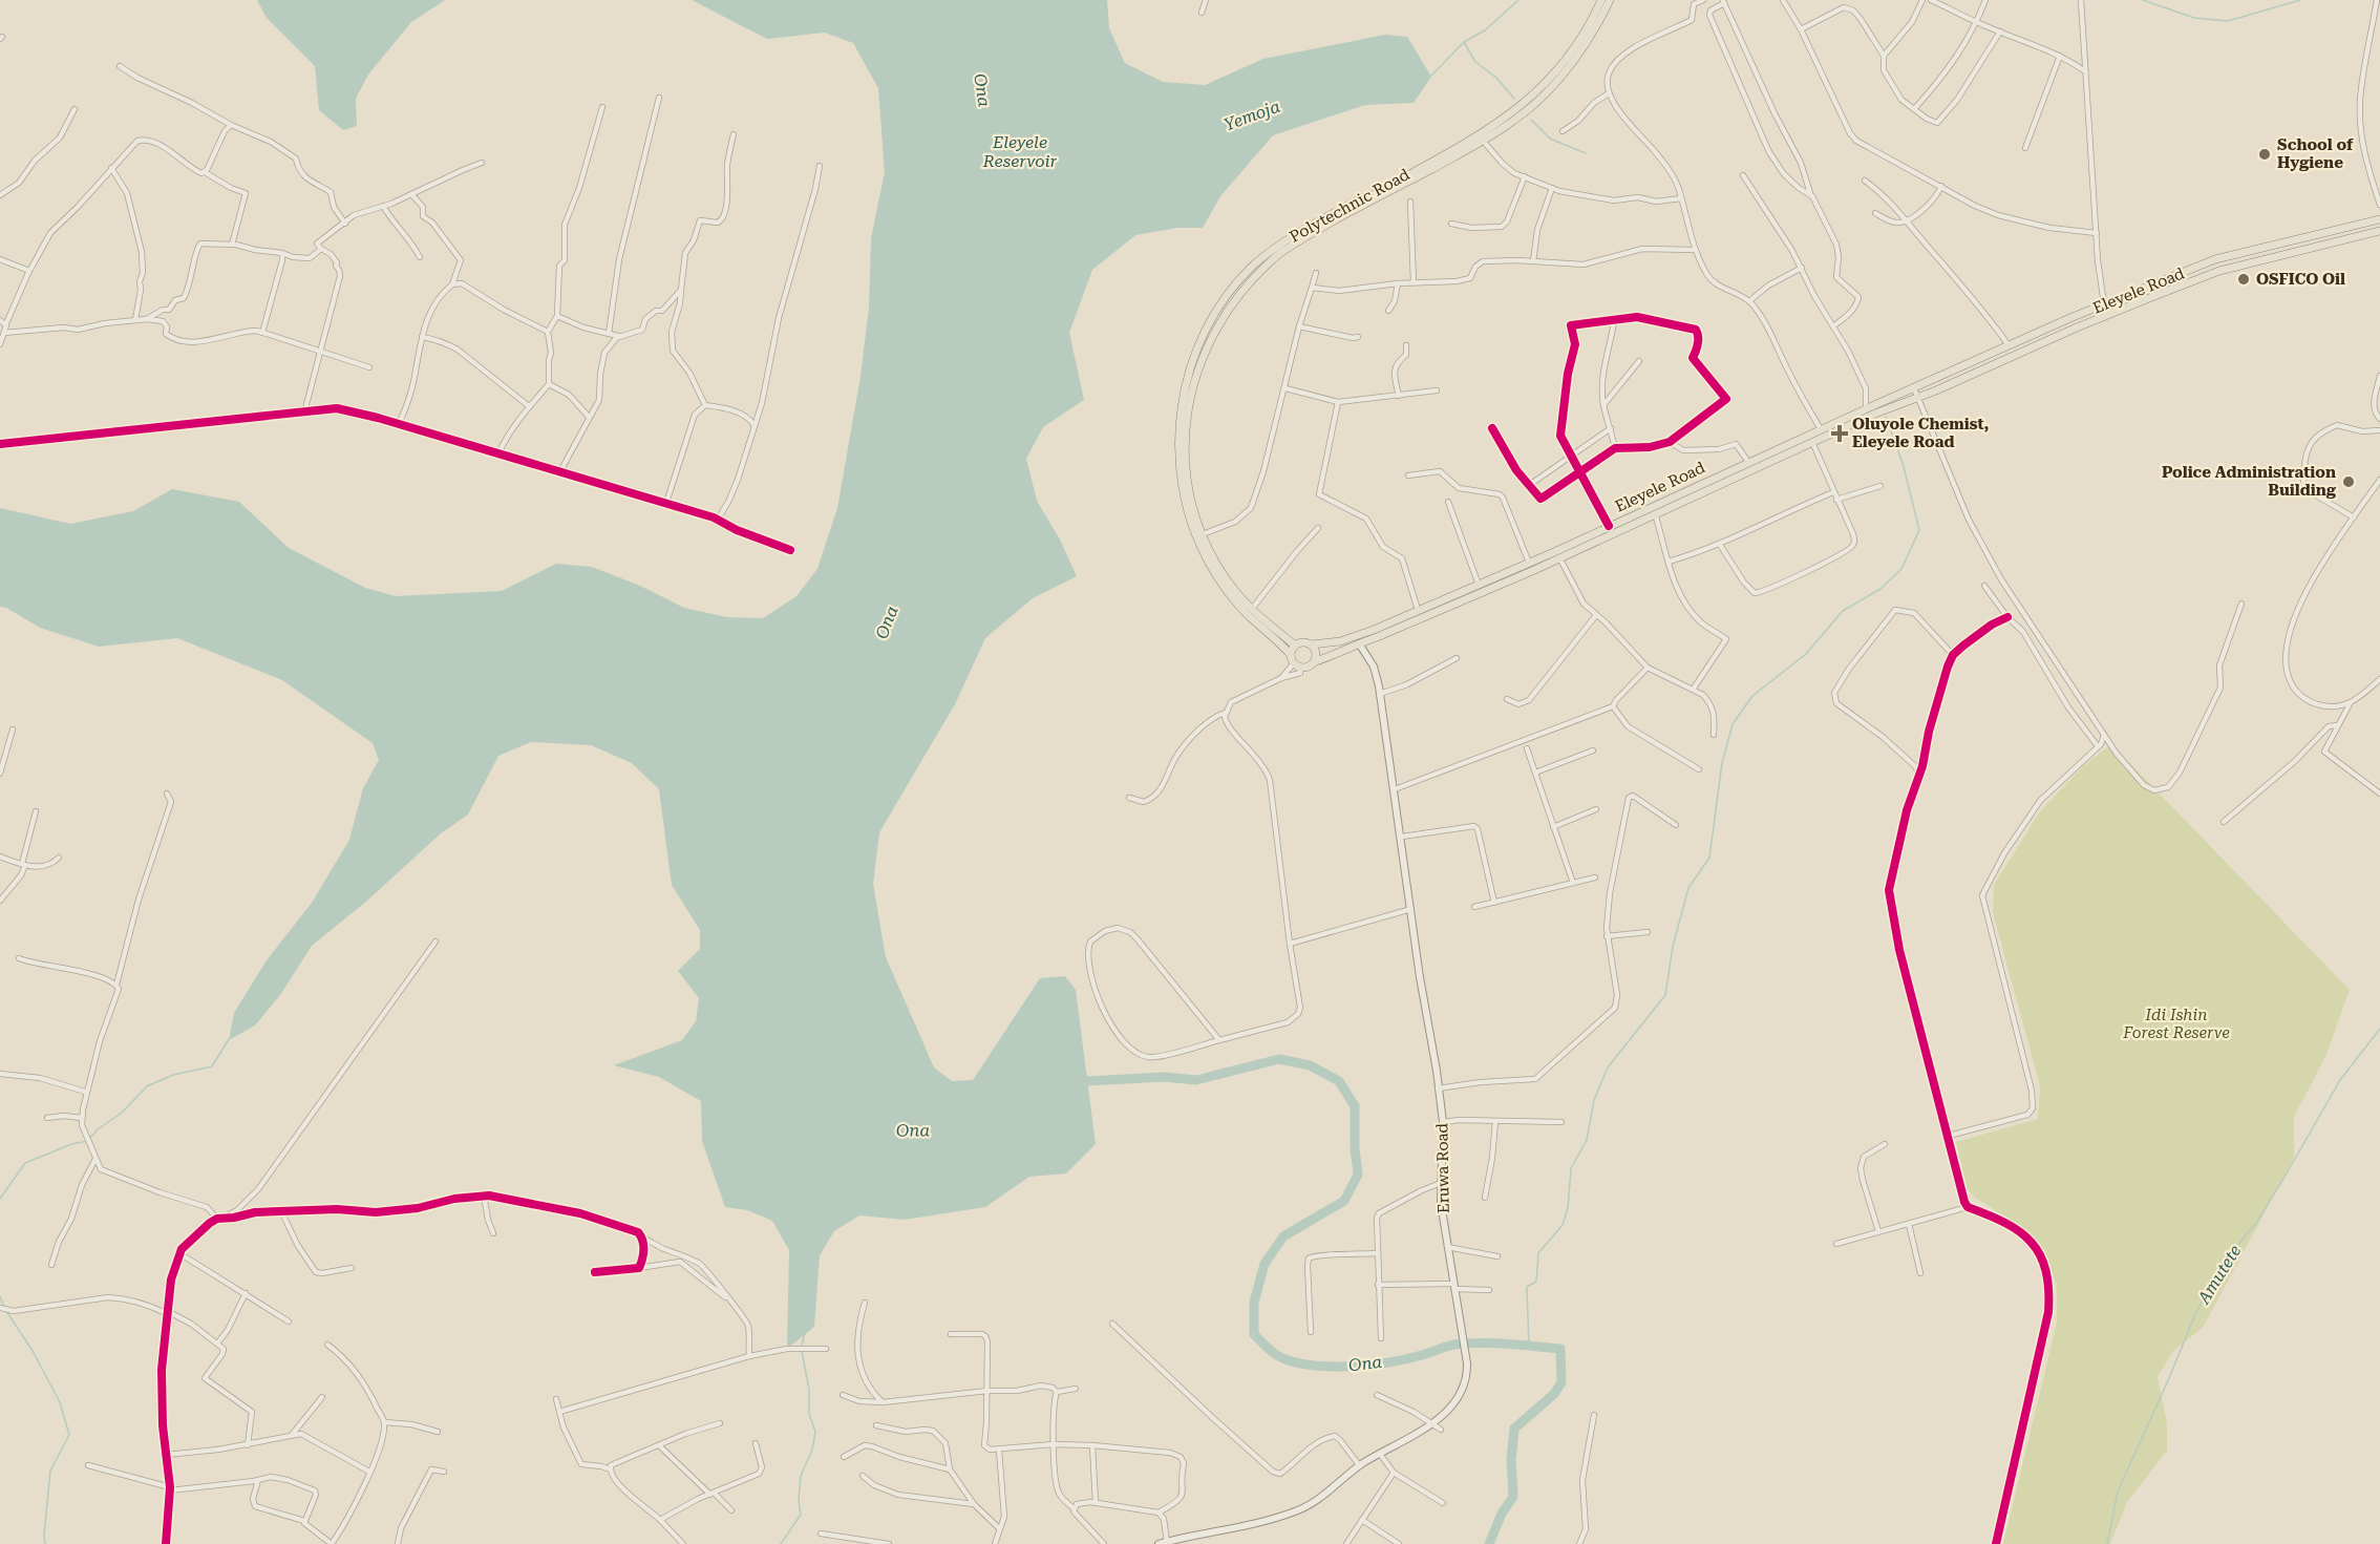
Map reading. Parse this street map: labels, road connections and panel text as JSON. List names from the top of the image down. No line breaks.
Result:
{"streets":{"main road":["Polytechnic Road","Eleyele Road","Eruwa Road"]},"crossings":[["Eleyele Road","Eruwa Road"]],"water":["Ona","Yemoja","Eleyele Reservoir","Amutete"],"parks":["Idi Ishin Forest Reserve"],"places":{"other":["School of Hygiene","OSFICO Oil","Police Administration Building"],"health":["Oluyole Chemist, Eleyele Road"]}}
